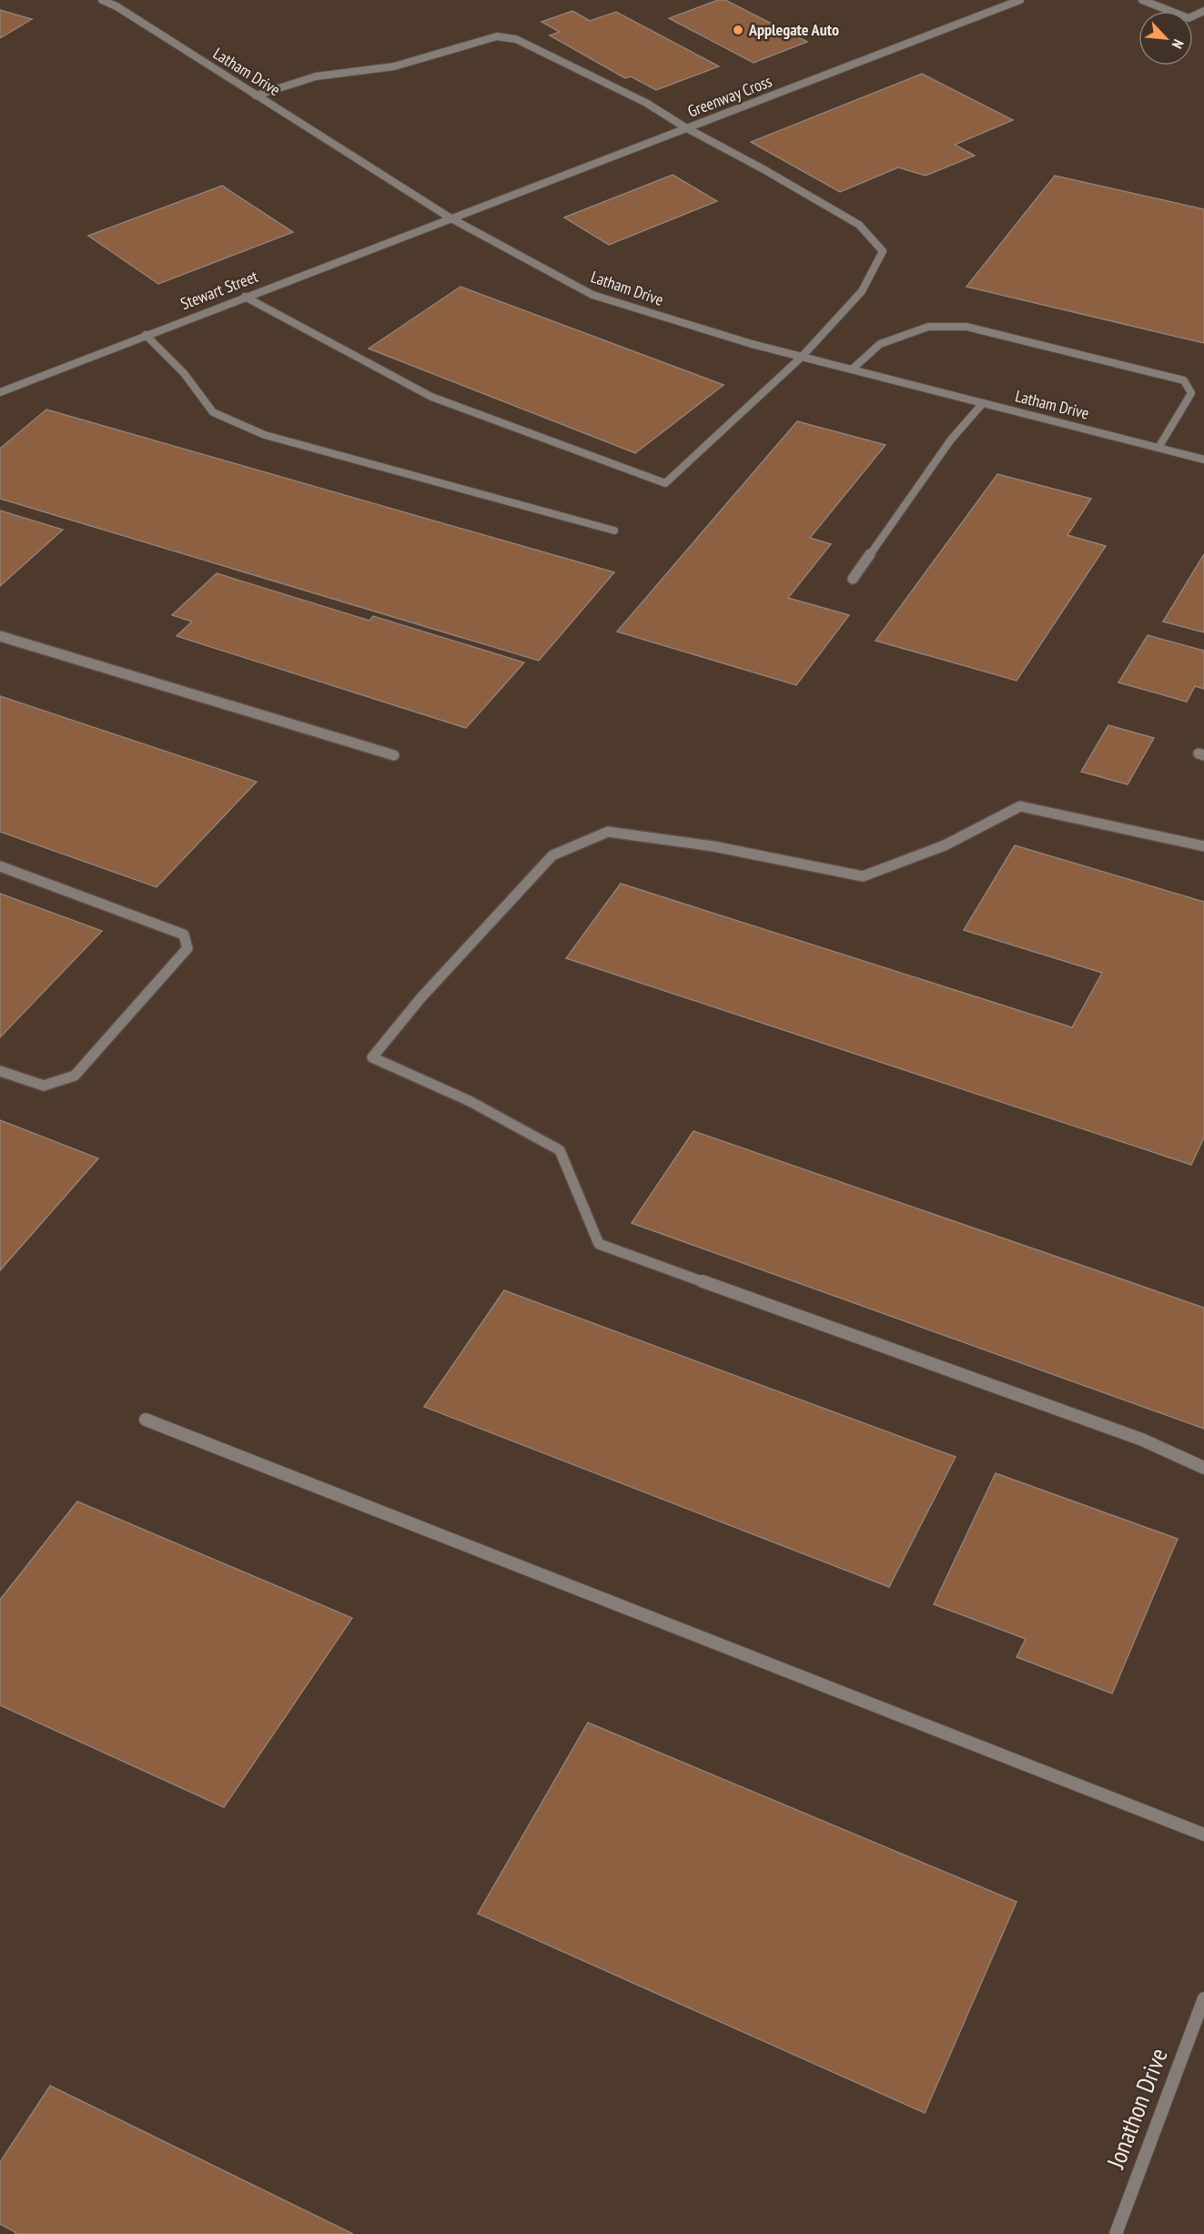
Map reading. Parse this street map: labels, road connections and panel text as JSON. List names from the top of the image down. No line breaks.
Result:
{"streets":{"street":["Latham Drive","Greenway Cross","Stewart Street","Jonathon Drive"]},"crossings":[["Latham Drive","Greenway Cross"],["Latham Drive","Stewart Street"],["Greenway Cross","Stewart Street"]],"places":["Applegate Auto"],"north":"bottom right"}
